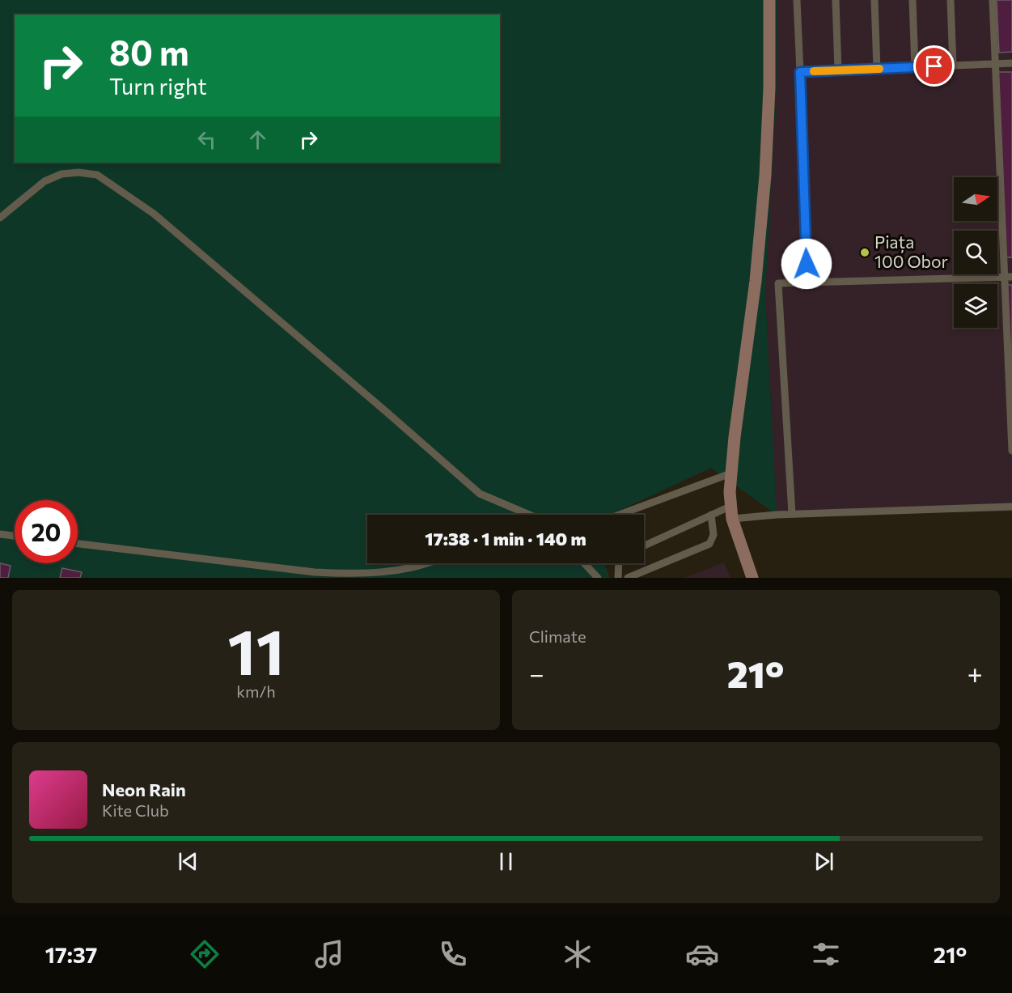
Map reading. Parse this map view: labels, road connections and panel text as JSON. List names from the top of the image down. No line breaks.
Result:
{"places":["Piața 100 Obor"],"north":"right","page":{"turn":["80 m","Turn right"],"limit":"20","trip":"17:38 · 1 min · 140 m","tile":[["11","km/h"],"Climate"],"heat":["−","21°","+"],"song":["Neon Rain","Kite Club"],"tabs":["17:37","21°"]}}
